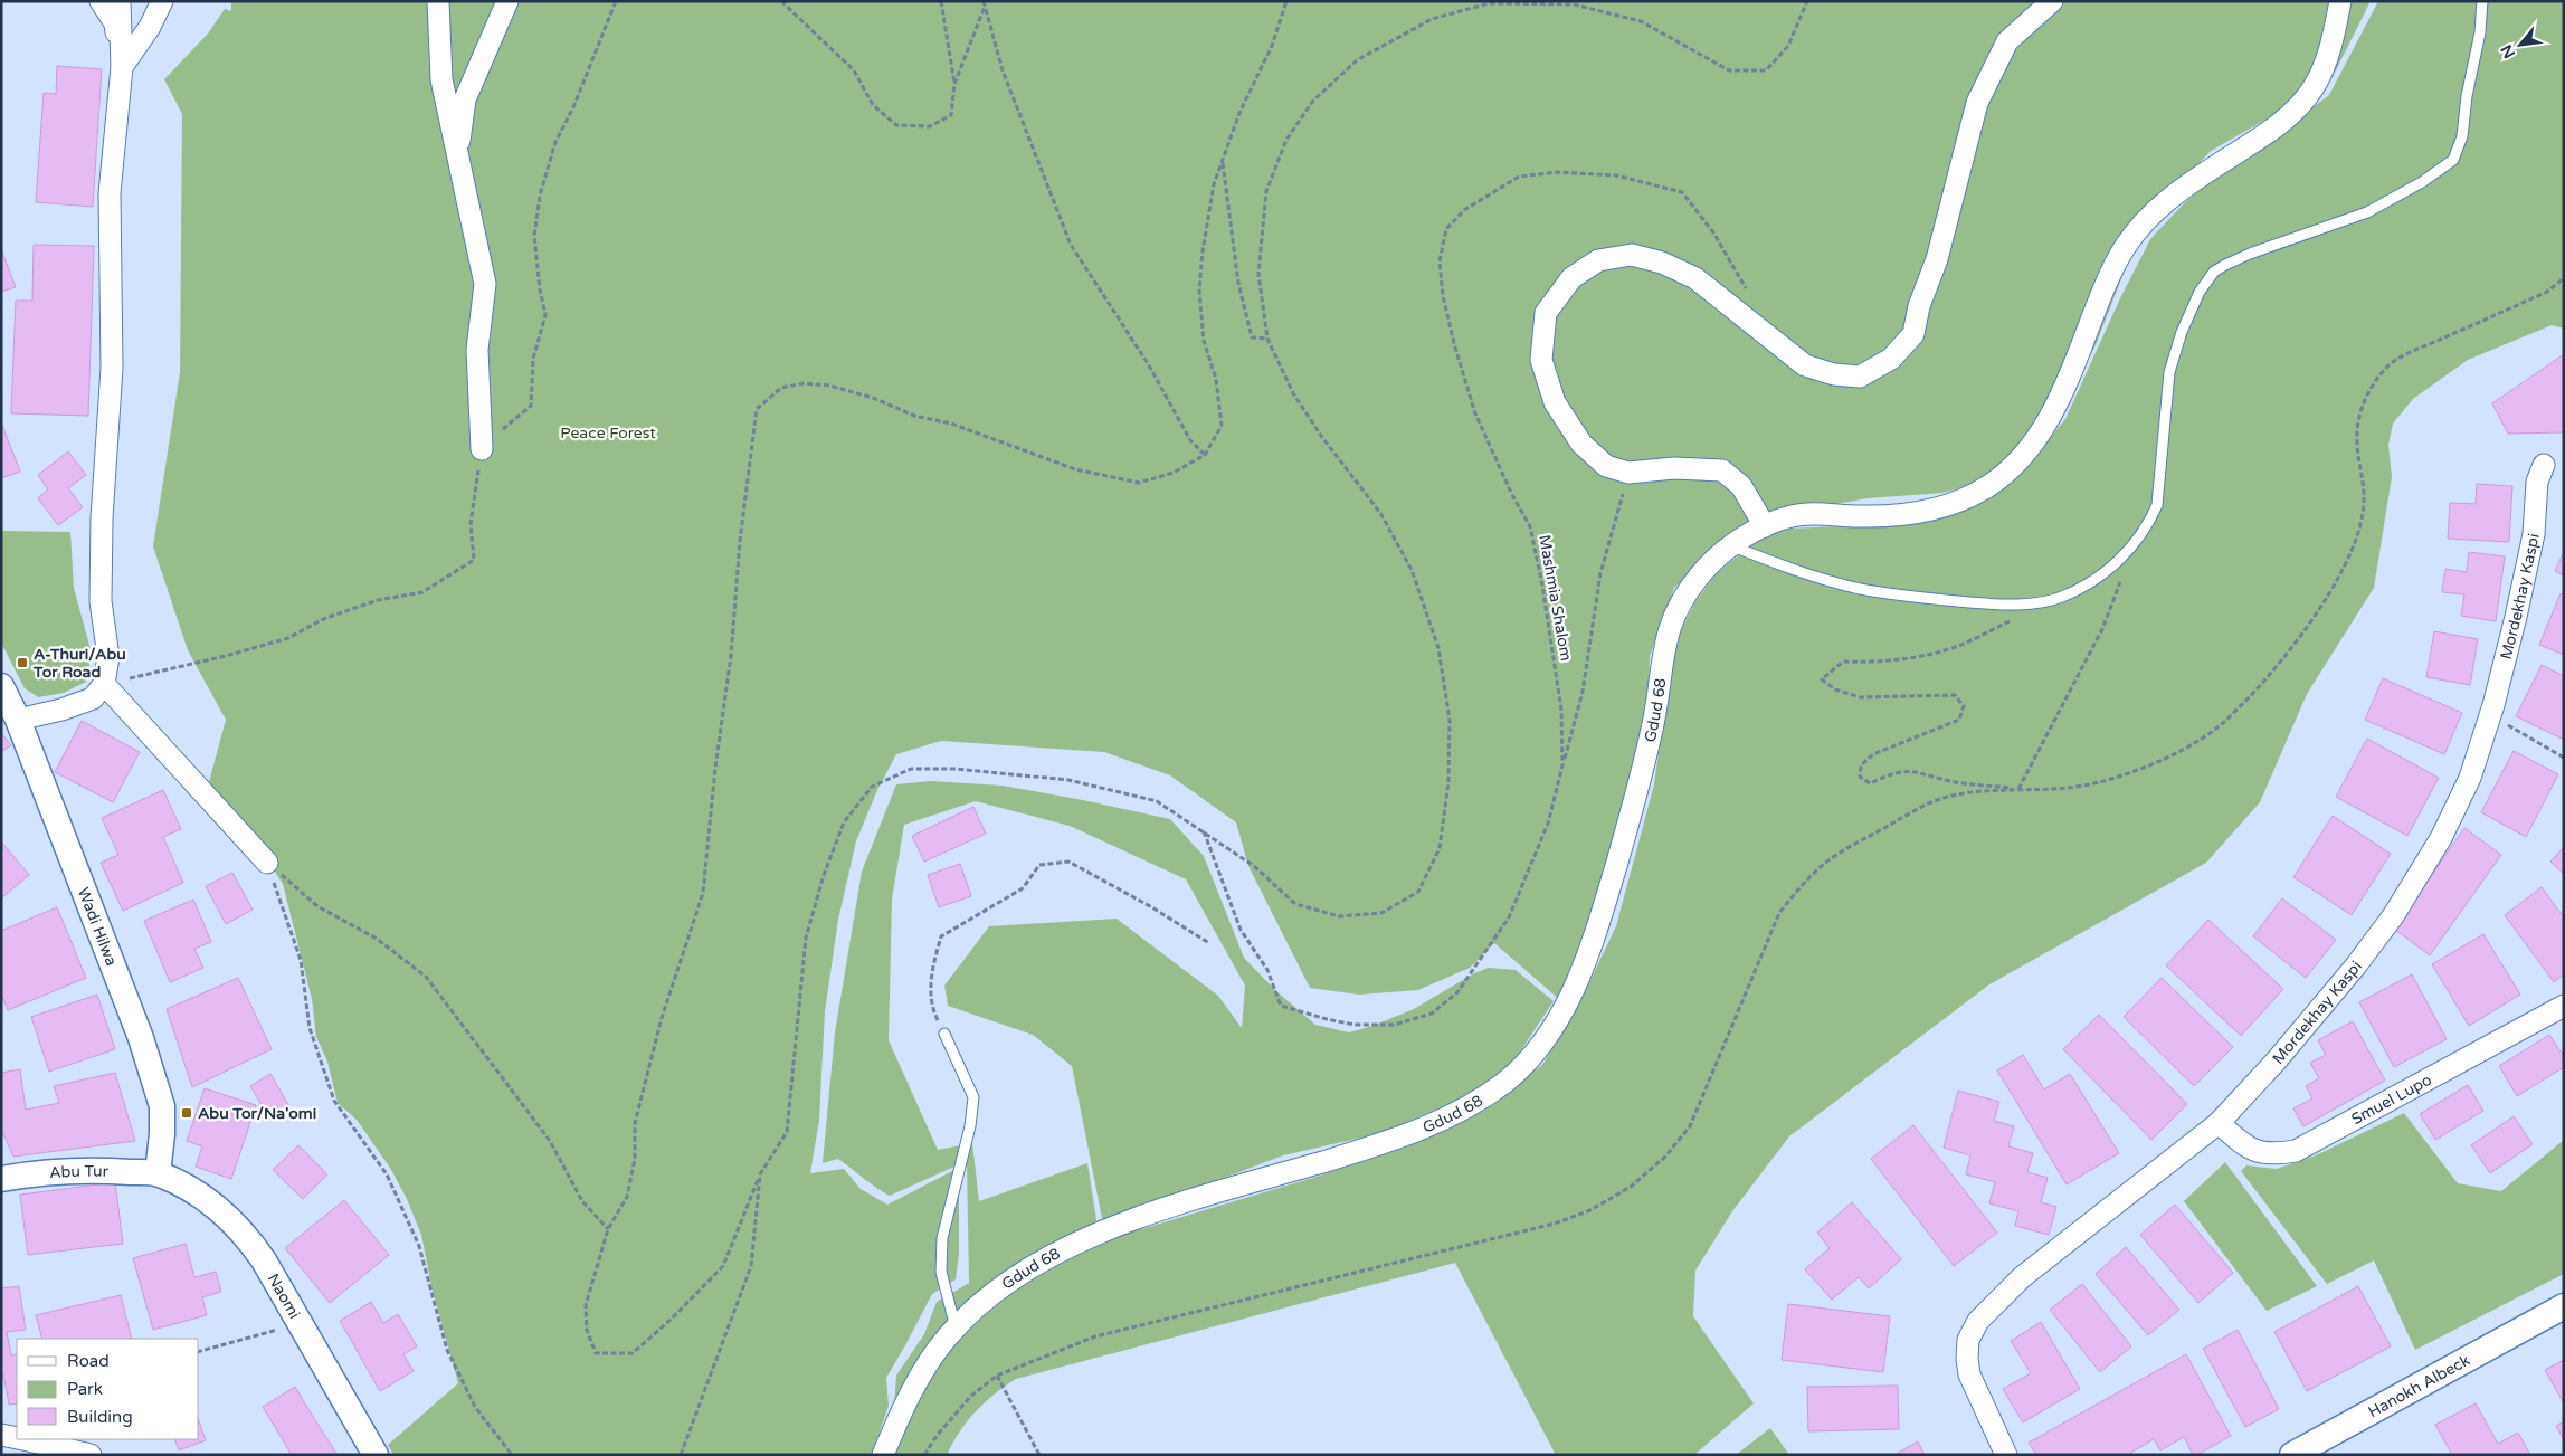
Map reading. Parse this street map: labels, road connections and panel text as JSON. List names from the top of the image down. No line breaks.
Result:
{"streets":{"street":["Mordekhay Kaspi","Gdud 68","Wadi Hilwa","Smuel Lupo","Abu Tur","Naomi","Hanokh Albeck"],"path":["Mashmia Shalom"]},"crossings":[["Mordekhay Kaspi","Smuel Lupo"],["Wadi Hilwa","Abu Tur"],["Wadi Hilwa","Naomi"],["Abu Tur","Naomi"]],"parks":["Peace Forest"],"places":{"transit":["A-Thuri/Abu Tor Road","Abu Tor/Na'omi"]},"legend":["Road","Park","Building"],"north":"bottom left"}
